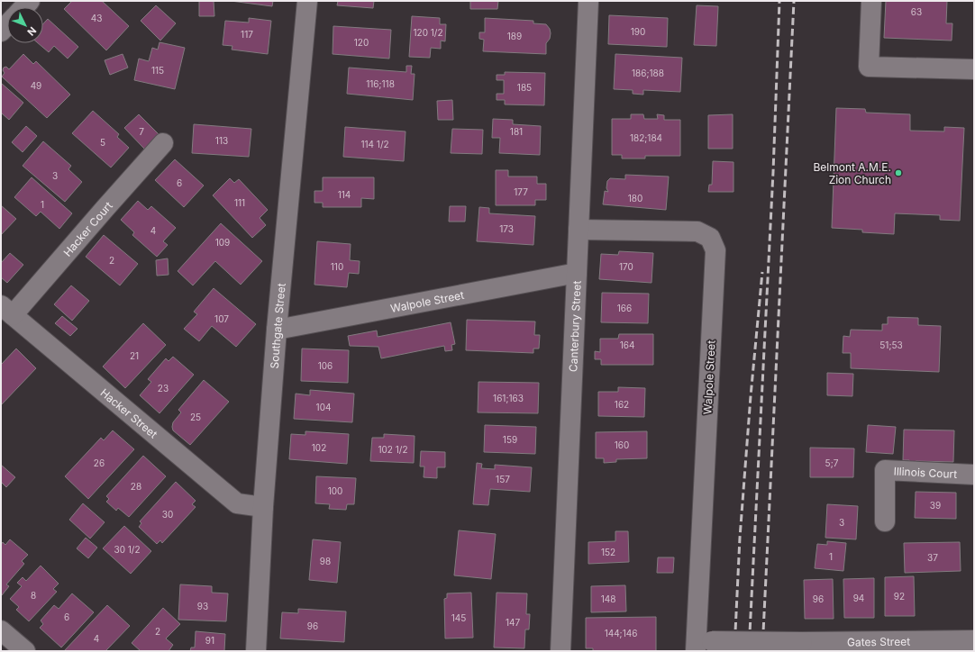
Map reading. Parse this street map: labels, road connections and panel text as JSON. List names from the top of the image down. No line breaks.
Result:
{"streets":{"street":["Hacker Court","Walpole Street","Southgate Street","Canterbury Street","Hacker Street","Illinois Court","Gates Street"]},"crossings":[["Hacker Court","Hacker Street"],["Walpole Street","Southgate Street"],["Walpole Street","Canterbury Street"],["Walpole Street","Gates Street"],["Southgate Street","Hacker Street"]],"places":["Belmont A.M.E. Zion Church"],"house_numbers":["63","43","190","120 1/2","117","189","120","115","186;188","116;118","49","185","7","181","182;184","113","5","114 1/2","3","6","177","114","180","111","1","173","4","109","2","110","170","166","107","164","51;53","21","106","23","161;163","162","104","25","159","160","102","102 1/2","26","5;7","157","28","100","39","30","3","30 1/2","152","1","37","98","8","92","94","148","96","93","6","145","147","96","2","144;146","4","91"],"north":"bottom right"}
